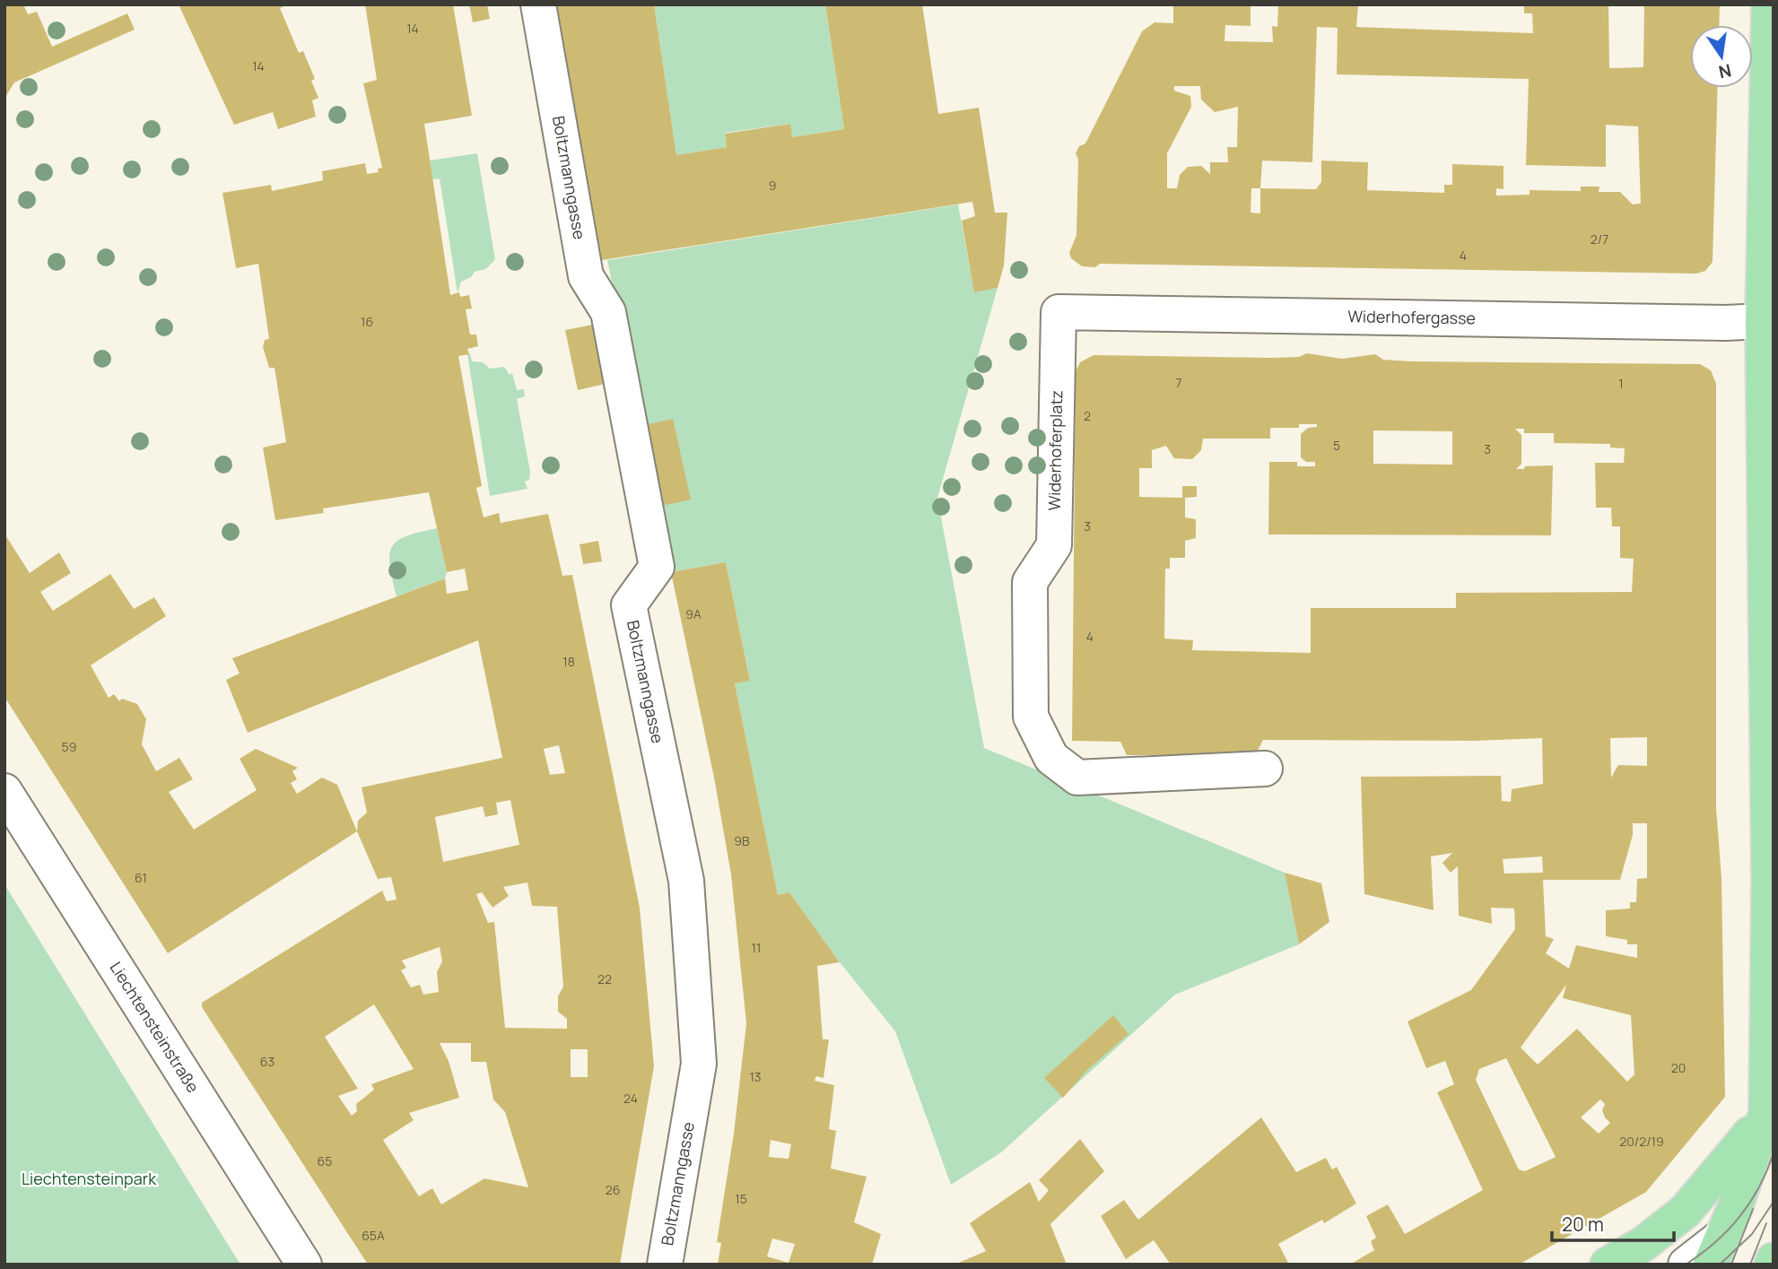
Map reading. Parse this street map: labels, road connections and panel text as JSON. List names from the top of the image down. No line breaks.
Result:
{"streets":{"street":["Boltzmanngasse","Widerhofergasse","Widerhoferplatz","Liechtensteinstraße"]},"crossings":[["Widerhofergasse","Widerhoferplatz"]],"parks":["Liechtensteinpark"],"house_numbers":["14","14","9","2/7","4","16","7","1","2","5","3","3","9A","4","18","59","9B","61","11","22","63","20","13","24","20/2/19","65","26","15","65A"],"scale_bar":"20 m","north":"bottom"}
